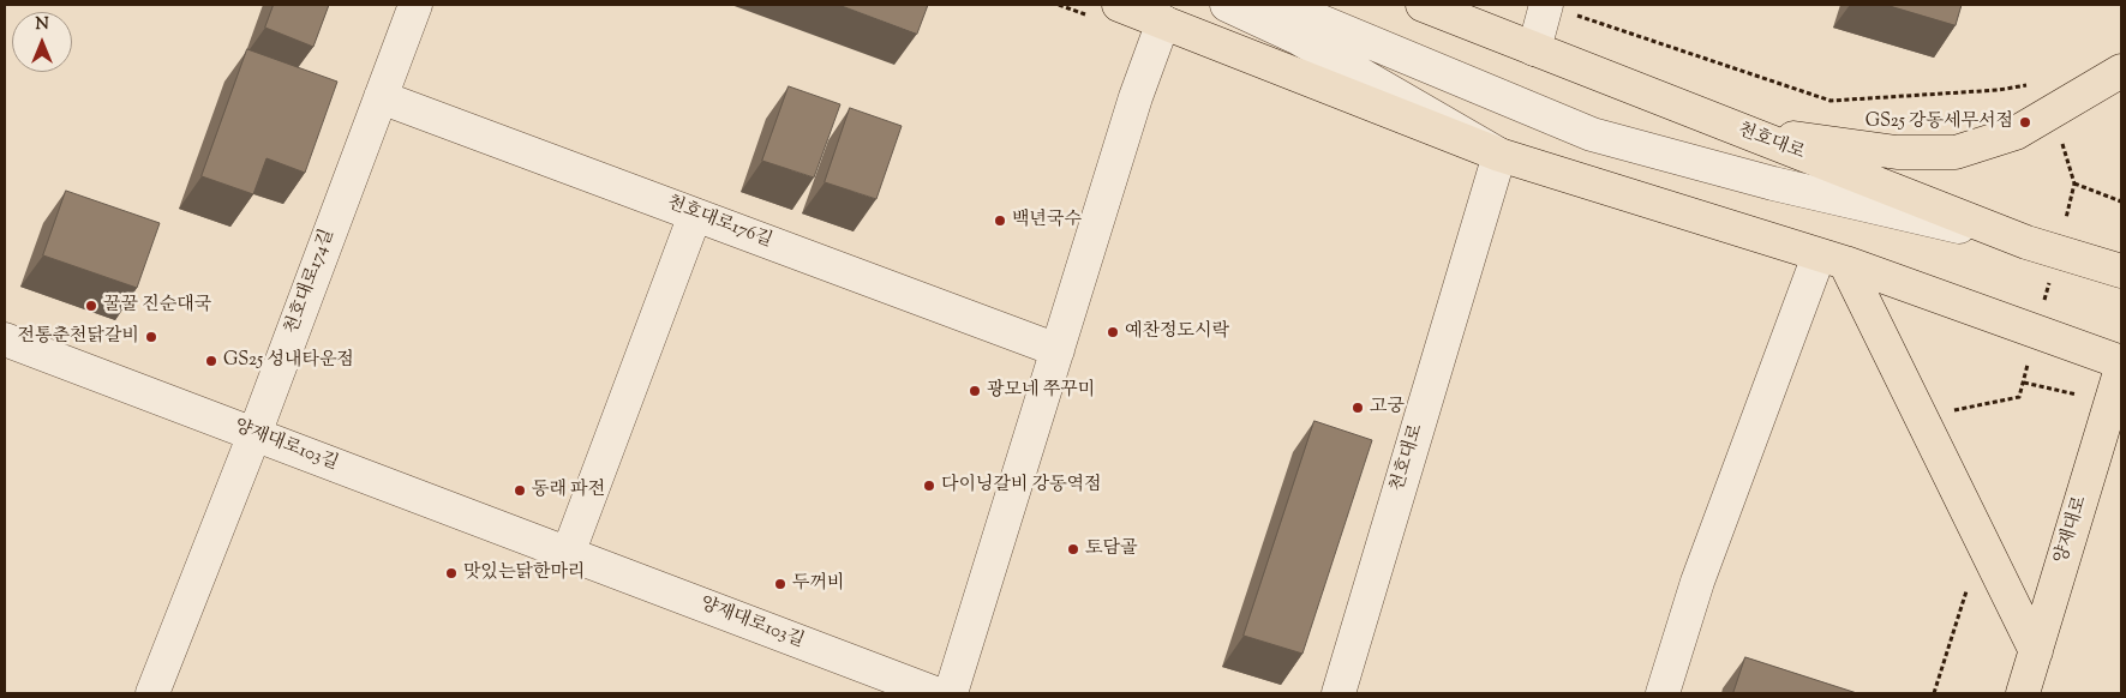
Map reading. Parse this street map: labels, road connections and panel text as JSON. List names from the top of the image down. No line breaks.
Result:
{"streets":{"main road":["천호대로","양재대로"],"street":["천호대로176길","천호대로174길","양재대로103길"]},"crossings":[["천호대로176길","천호대로174길"],["천호대로174길","양재대로103길"]],"places":["GS25 강동세무서점","백년국수","꿀꿀 진순대국","예찬정도시락","전통춘천닭갈비","GS25 성내타운점","광모네 쭈꾸미","고궁","다이닝갈비 강동역점","동래 파전","토담골","맛있는닭한마리","두꺼비"],"north":"top"}
